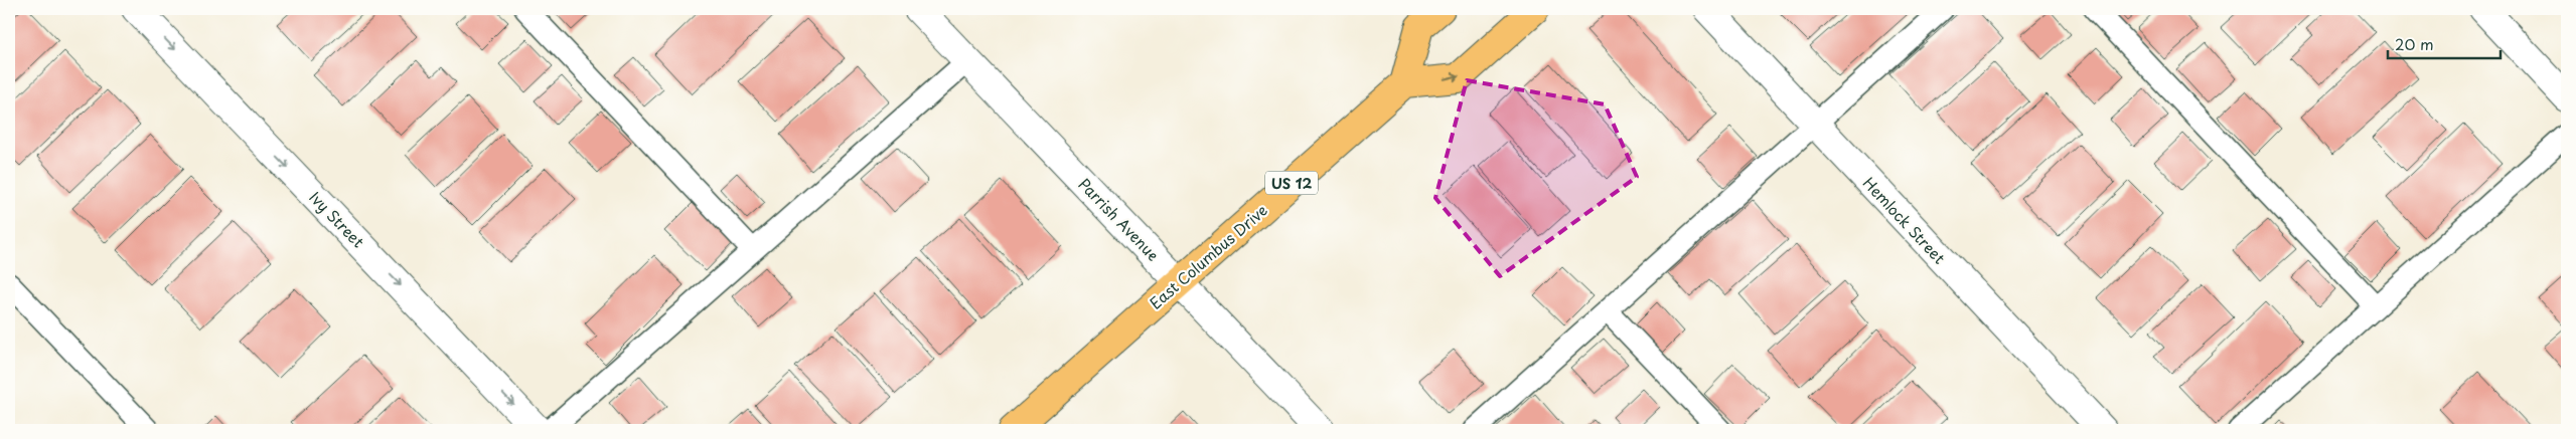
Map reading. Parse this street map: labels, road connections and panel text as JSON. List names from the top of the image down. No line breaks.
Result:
{"streets":{"main road":["US 12","East Columbus Drive"],"street":["Ivy Street","Parrish Avenue","Hemlock Street"]},"crossings":[["Parrish Avenue","East Columbus Drive"]],"one_way":["Ivy Street"],"scale_bar":"20 m"}
